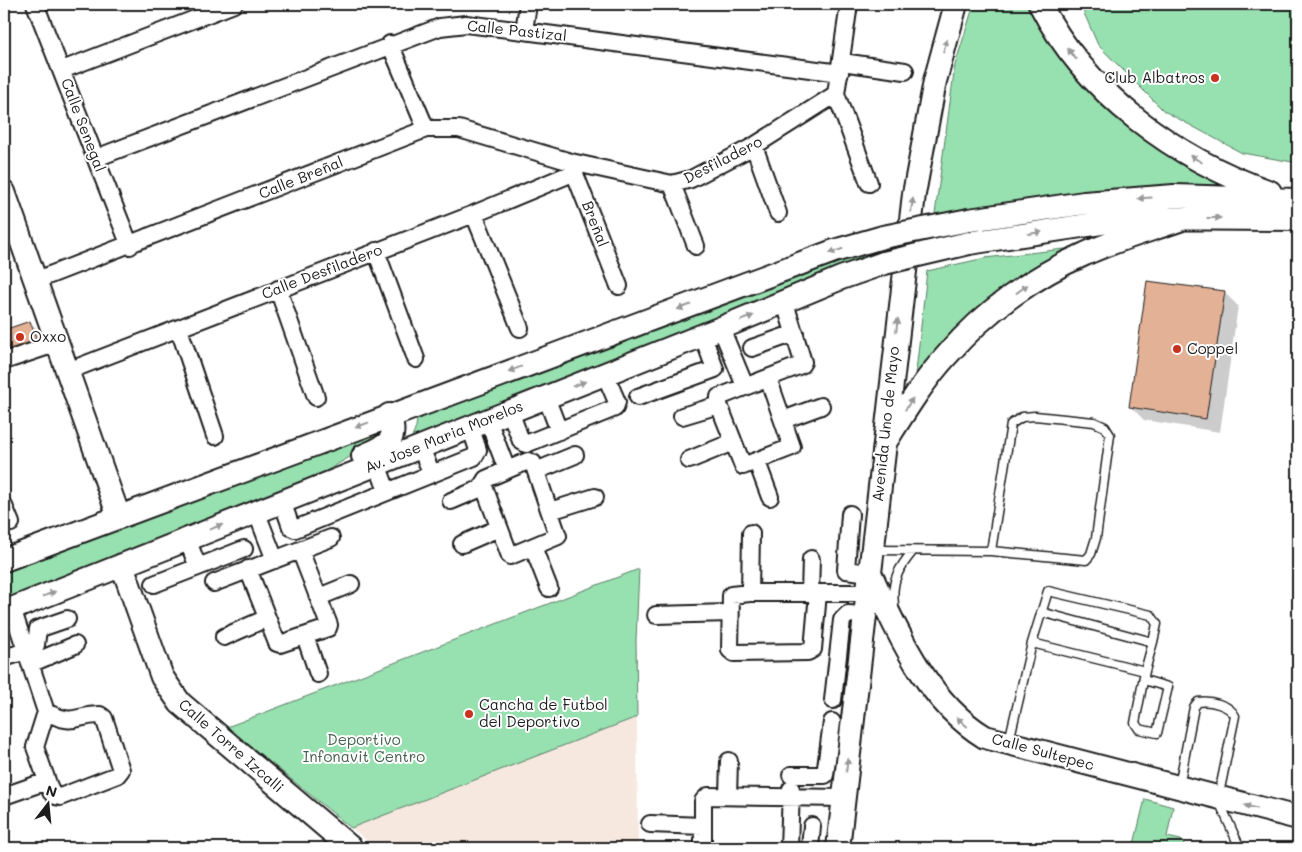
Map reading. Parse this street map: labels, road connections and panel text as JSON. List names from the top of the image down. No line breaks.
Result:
{"streets":{"main road":["Avenida Uno de Mayo","Av. Jose Maria Morelos","Calle Torre Izcalli","Calle Sultepec"],"street":["Calle Pastizal","Calle Senegal","Desfiladero","Calle Breñal","Breñal","Calle Desfiladero"]},"crossings":[["Calle Pastizal","Calle Senegal"],["Calle Senegal","Calle Breñal"],["Desfiladero","Calle Breñal"],["Desfiladero","Breñal"],["Desfiladero","Calle Desfiladero"],["Calle Breñal","Breñal"],["Calle Breñal","Calle Desfiladero"],["Breñal","Calle Desfiladero"],["Avenida Uno de Mayo","Calle Sultepec"],["Av. Jose Maria Morelos","Calle Torre Izcalli"]],"one_way":["Avenida Uno de Mayo","Calle Sultepec"],"parks":["Deportivo Infonavit Centro"],"places":["Club Albatros","Oxxo","Coppel","Cancha de Futbol del Deportivo"],"north":"top"}
